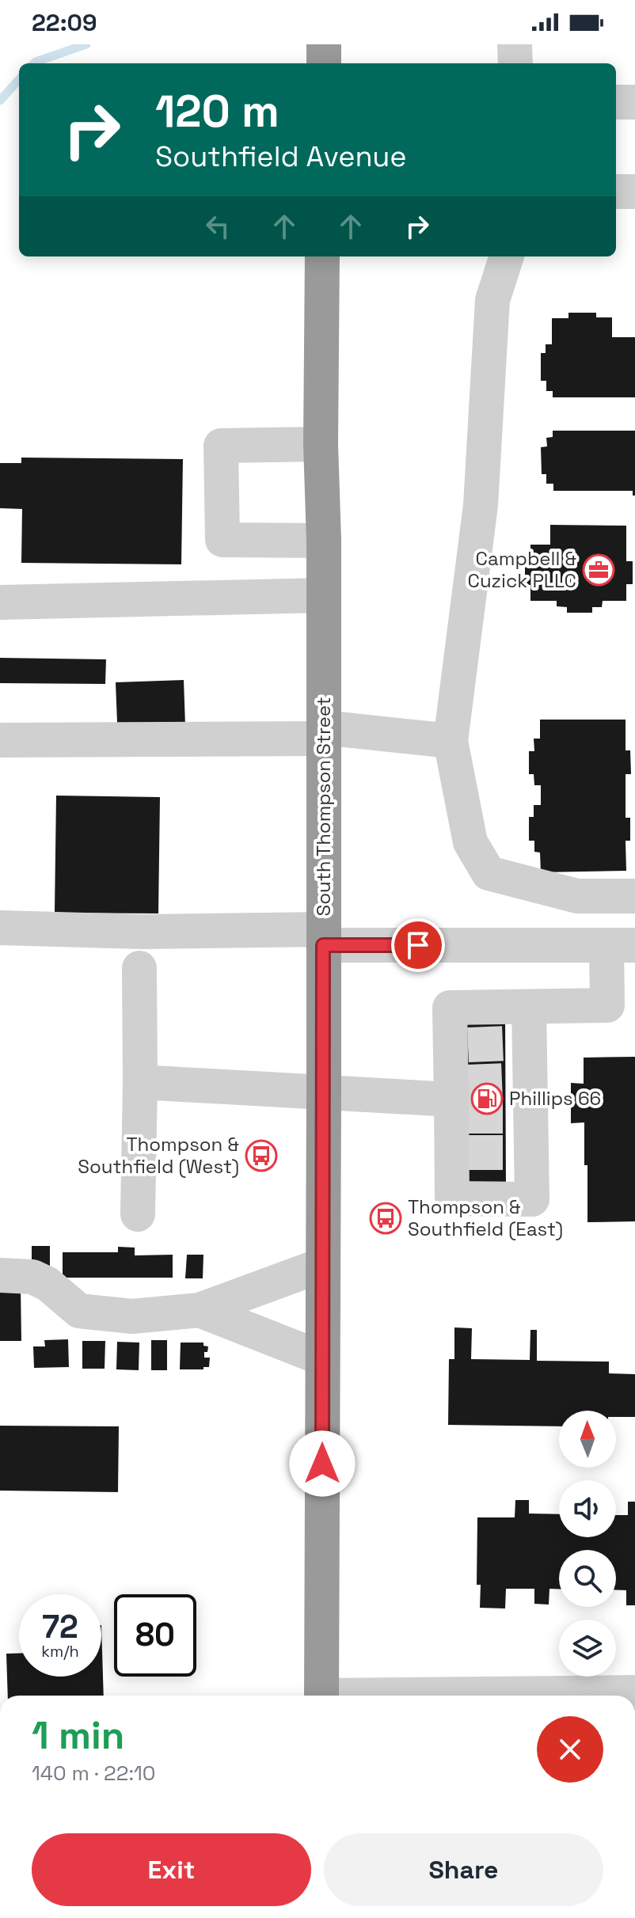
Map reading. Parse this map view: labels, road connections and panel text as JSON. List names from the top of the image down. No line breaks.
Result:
{"streets":{"highway":["South Thompson Street"]},"places":{"office":["Campbell & Cuzick PLLC"],"fuel station":["Phillips 66"],"bus stop":["Thompson & Southfield (West)","Thompson & Southfield (East)"]},"north":"top","page":{"status":"22:09","turn":["120 m","Southfield Avenue"],"speed":"72 km/h","limit":"80","heading":["1 min","140 m · 22:10"],"buttons":["Exit","Share"]}}
